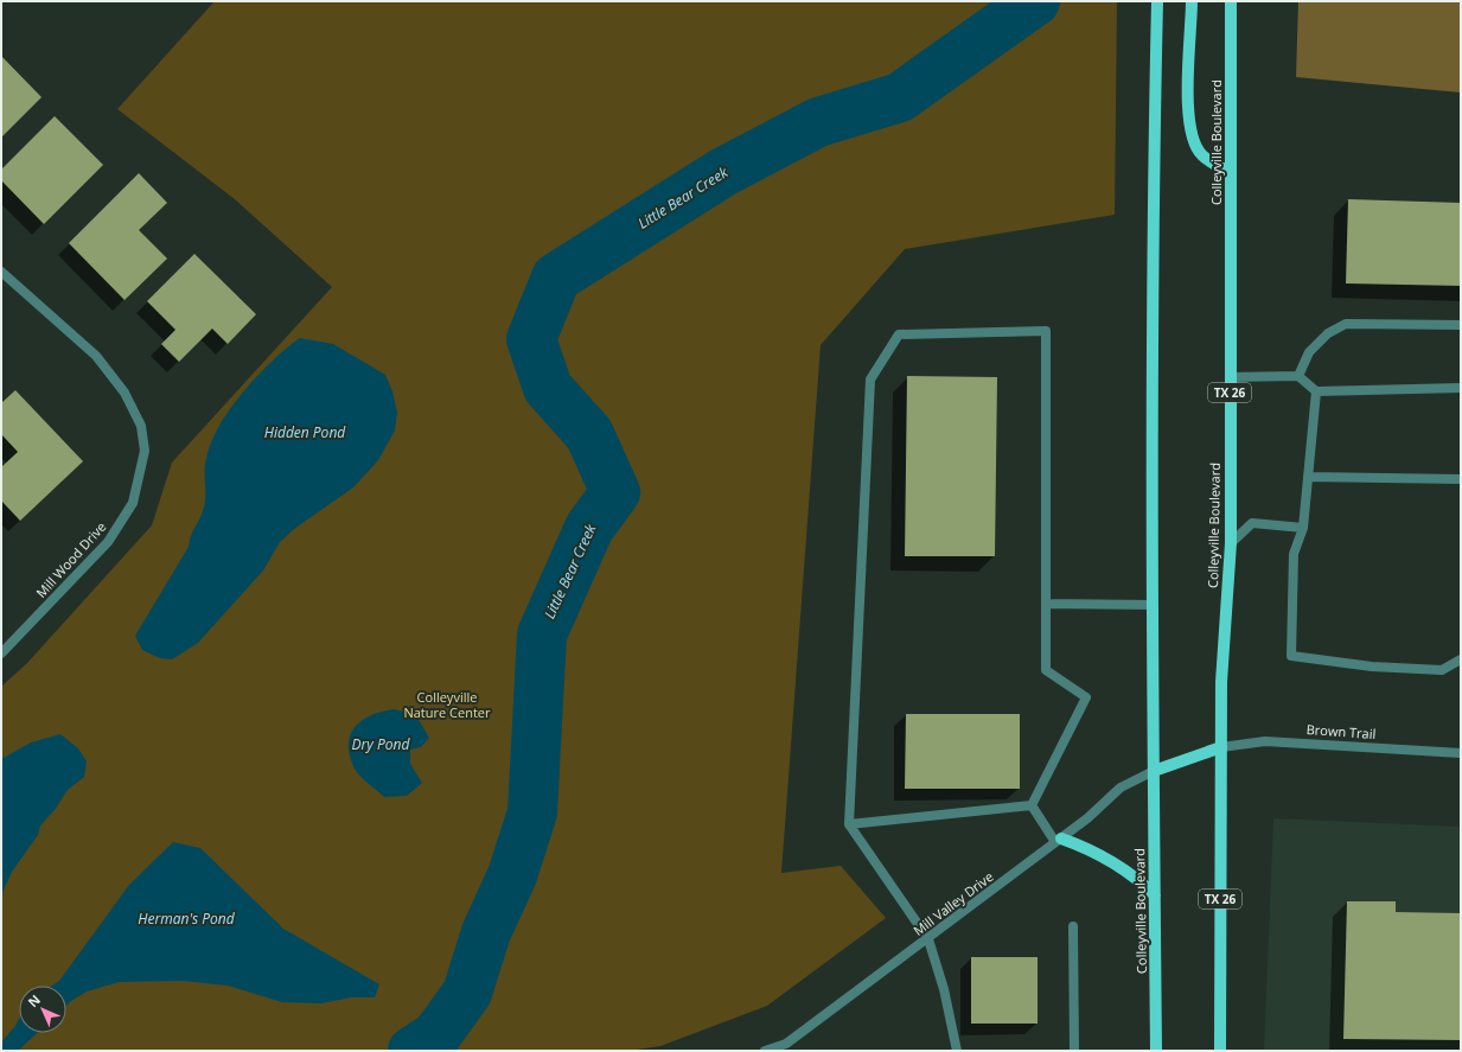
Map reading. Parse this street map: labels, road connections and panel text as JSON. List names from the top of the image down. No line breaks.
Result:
{"streets":{"main road":["Colleyville Boulevard","TX 26"],"street":["Mill Wood Drive","Brown Trail","Mill Valley Drive"]},"crossings":[["Colleyville Boulevard","Brown Trail"],["Colleyville Boulevard","Mill Valley Drive"]],"water":["Little Bear Creek","Hidden Pond","Dry Pond","Herman's Pond"],"parks":["Colleyville Nature Center"],"north":"top left"}
